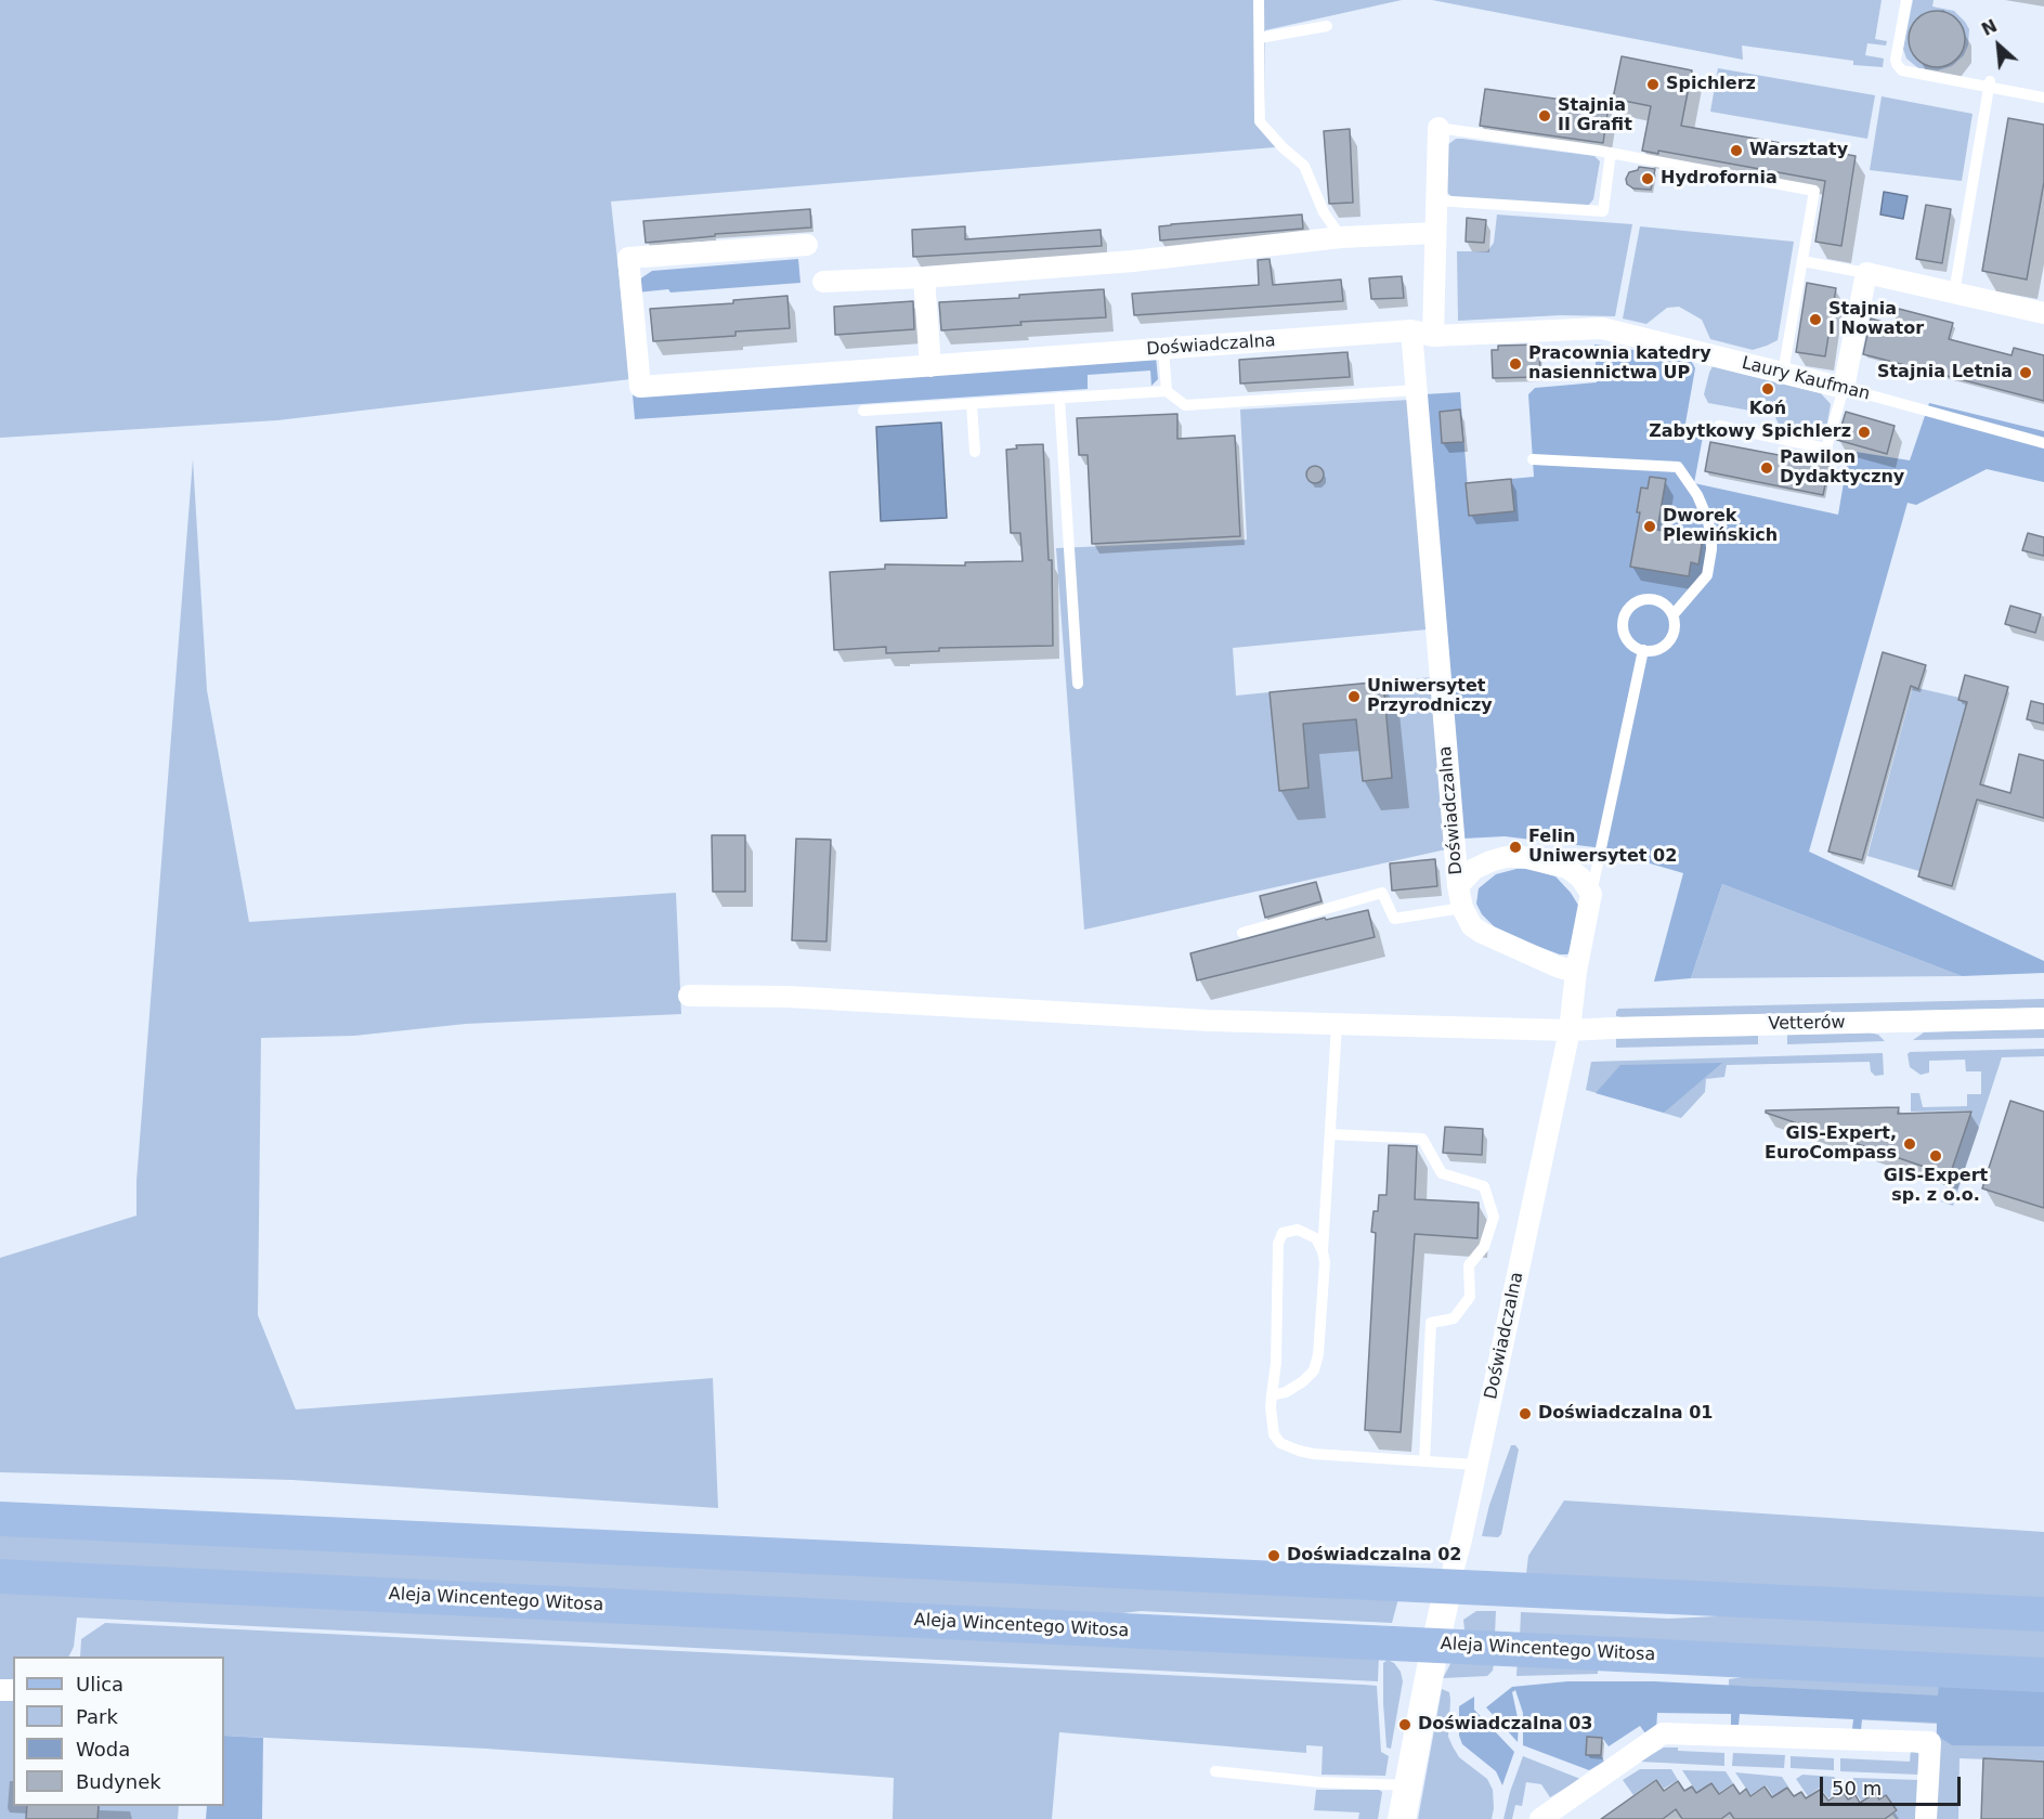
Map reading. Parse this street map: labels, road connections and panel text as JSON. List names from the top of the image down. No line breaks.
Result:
{"streets":{"main road":["Aleja Wincentego Witosa"],"street":["Doświadczalna","Laury Kaufman","Vetterów"]},"crossings":[["Doświadczalna","Laury Kaufman"],["Doświadczalna","Vetterów"],["Doświadczalna","Aleja Wincentego Witosa"]],"places":["Spichlerz","Stajnia II Grafit","Warsztaty","Hydrofornia","Stajnia I Nowator","Pracownia katedry nasiennictwa UP","Stajnia Letnia","Koń","Zabytkowy Spichlerz","Pawilon Dydaktyczny","Dworek Plewińskich","Uniwersytet Przyrodniczy","Felin Uniwersytet 02","GIS-Expert, EuroCompass","GIS-Expert sp. z o.o.","Doświadczalna 01","Doświadczalna 02","Doświadczalna 03"],"legend":["Ulica","Park","Woda","Budynek"],"scale_bar":"50 m","north":"top left"}
